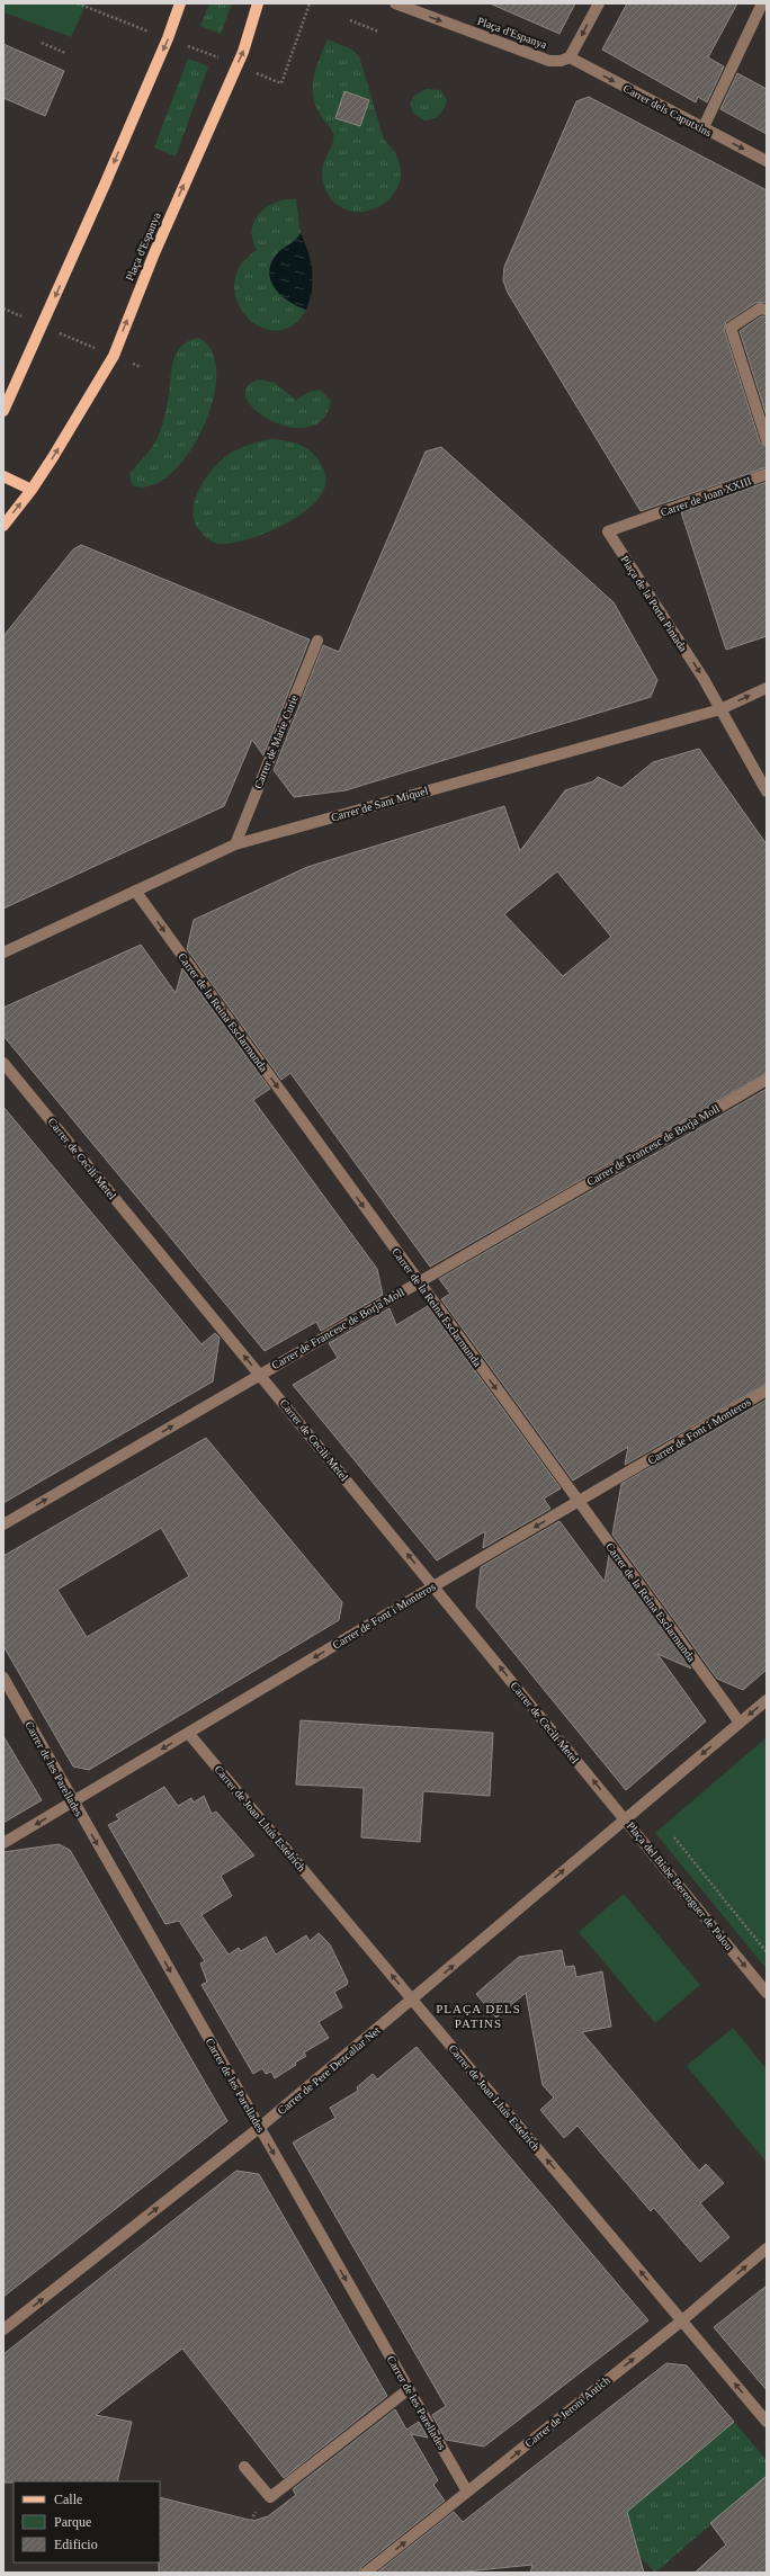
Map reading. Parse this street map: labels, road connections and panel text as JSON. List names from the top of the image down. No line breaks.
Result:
{"streets":{"main road":["Plaça d'Espanya"],"street":["Carrer dels Caputxins","Carrer de Joan XXIII","Plaça de la Porta Pintada","Carrer de Marie Curie","Carrer de Sant Miquel","Carrer de la Reina Esclarmunda","Carrer de Francesc de Borja Moll","Carrer de Cecili Metel","Carrer de Font i Monteros","Carrer de les Parellades","Carrer de Joan Lluís Estelrich","Plaça del Bisbe Berenguer de Palou","Carrer de Pere Dezcallar Net","Carrer de Jeroni Antich"]},"crossings":[["Plaça d'Espanya","Carrer dels Caputxins"],["Carrer de Joan XXIII","Plaça de la Porta Pintada"],["Plaça de la Porta Pintada","Carrer de Sant Miquel"],["Carrer de Marie Curie","Carrer de Sant Miquel"],["Carrer de Sant Miquel","Carrer de la Reina Esclarmunda"],["Carrer de la Reina Esclarmunda","Carrer de Francesc de Borja Moll"],["Carrer de la Reina Esclarmunda","Carrer de Font i Monteros"],["Carrer de la Reina Esclarmunda","Plaça del Bisbe Berenguer de Palou"],["Carrer de Francesc de Borja Moll","Carrer de Cecili Metel"],["Carrer de Cecili Metel","Carrer de Font i Monteros"],["Carrer de Cecili Metel","Plaça del Bisbe Berenguer de Palou"],["Carrer de Cecili Metel","Carrer de Pere Dezcallar Net"],["Carrer de Font i Monteros","Carrer de les Parellades"],["Carrer de Font i Monteros","Carrer de Joan Lluís Estelrich"],["Carrer de les Parellades","Carrer de Pere Dezcallar Net"],["Carrer de les Parellades","Carrer de Jeroni Antich"],["Carrer de Joan Lluís Estelrich","Carrer de Pere Dezcallar Net"],["Carrer de Joan Lluís Estelrich","Carrer de Jeroni Antich"],["Plaça del Bisbe Berenguer de Palou","Carrer de Pere Dezcallar Net"]],"one_way":["Carrer dels Caputxins","Plaça de la Porta Pintada","Carrer de la Reina Esclarmunda","Carrer de Cecili Metel","Carrer de Font i Monteros","Carrer de les Parellades","Carrer de Joan Lluís Estelrich","Carrer de Pere Dezcallar Net","Carrer de Jeroni Antich"],"districts":["PLAÇA DELS PATINS"],"legend":["Calle","Parque","Edificio"]}
